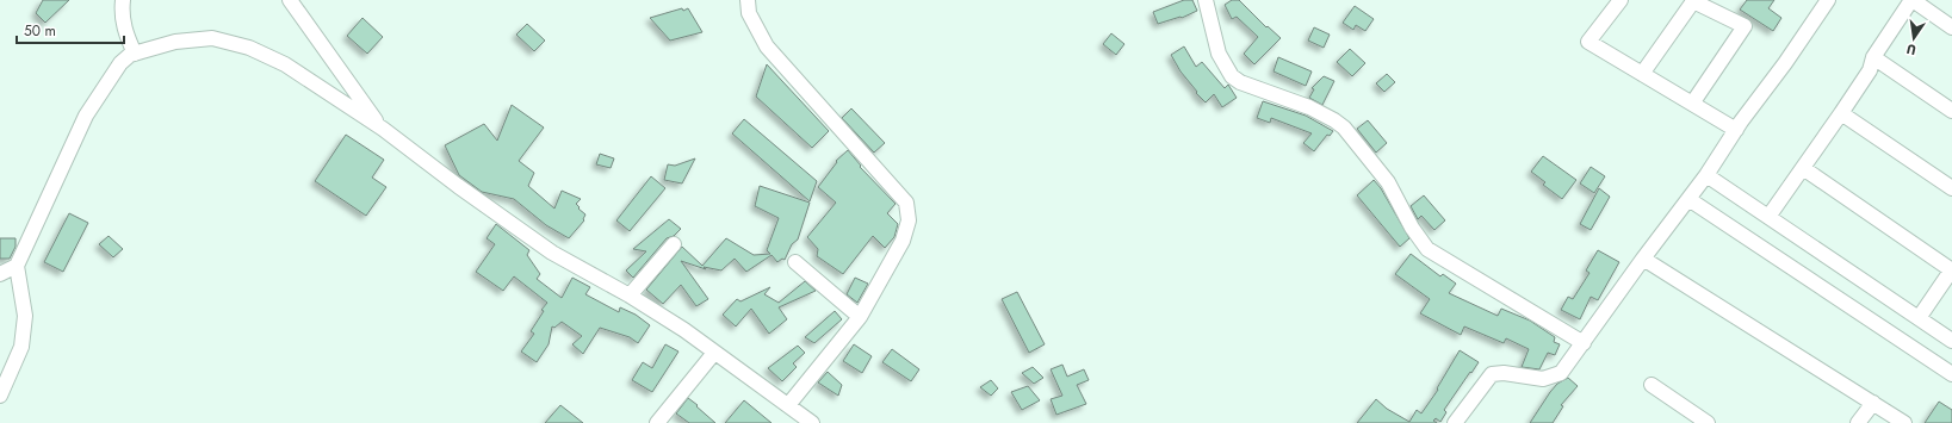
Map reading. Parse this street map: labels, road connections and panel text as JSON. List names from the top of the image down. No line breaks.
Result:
{"scale_bar":"50 m","north":"bottom"}
